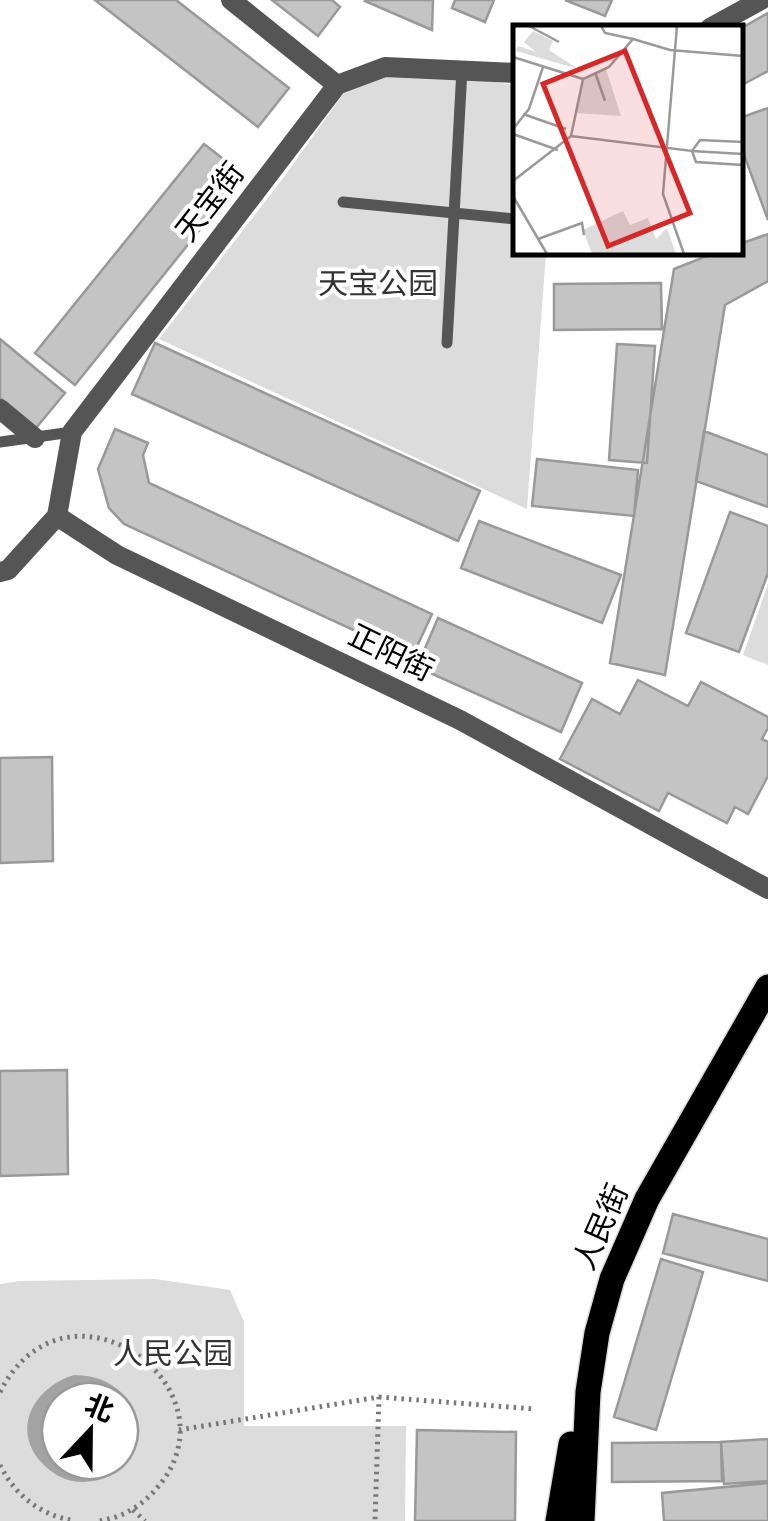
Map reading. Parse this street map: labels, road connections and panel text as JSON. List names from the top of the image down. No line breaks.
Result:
{"streets":{"main road":["人民街"],"street":["天宝街","正阳街"]},"crossings":[["天宝街","正阳街"]],"parks":["天宝公园","人民公园"],"north":"top"}
